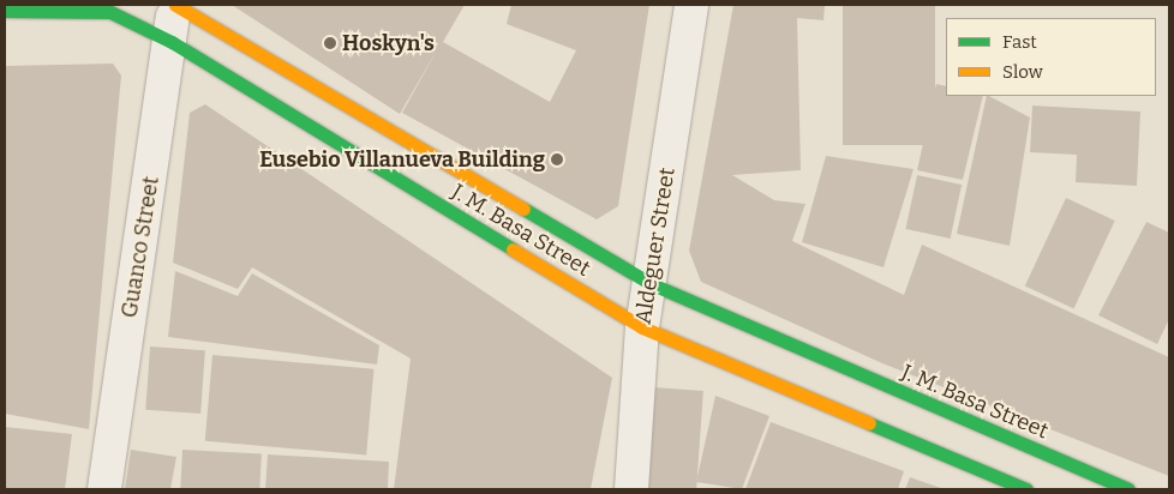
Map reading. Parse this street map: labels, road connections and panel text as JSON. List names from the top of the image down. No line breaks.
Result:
{"streets":{"main road":["J. M. Basa Street"],"street":["Aldeguer Street","Guanco Street"]},"crossings":[["J. M. Basa Street","Aldeguer Street"],["J. M. Basa Street","Guanco Street"]],"places":["Hoskyn's","Eusebio Villanueva Building"],"legend":["Fast","Slow"]}
